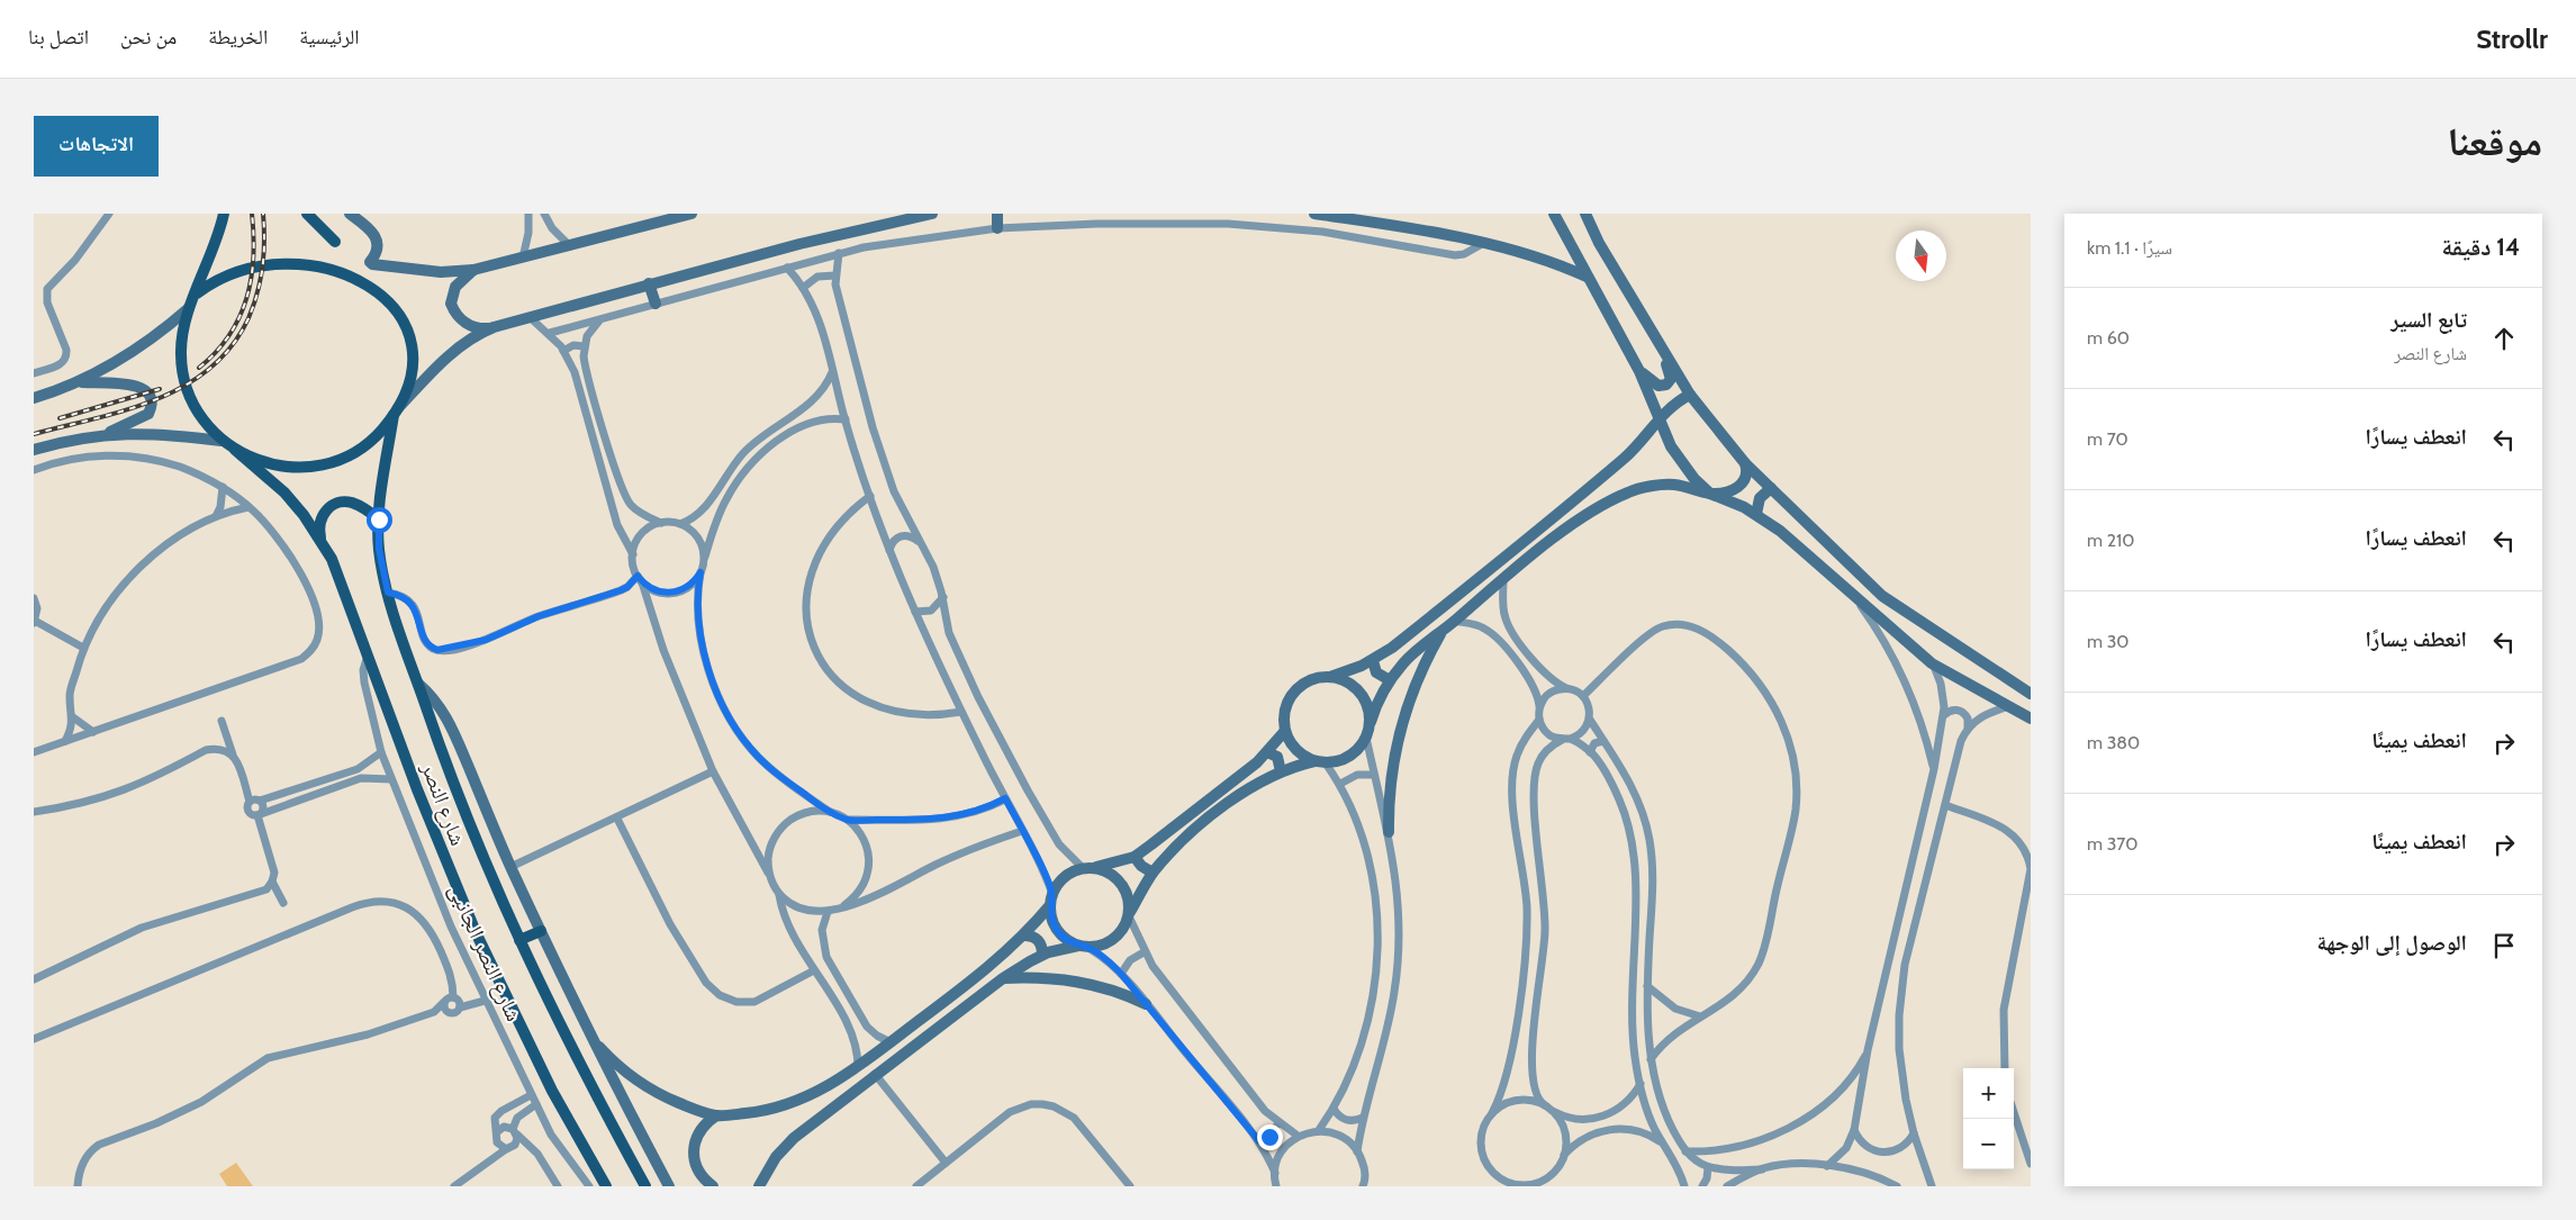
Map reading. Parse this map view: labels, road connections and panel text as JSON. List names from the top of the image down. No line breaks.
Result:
{"streets":{"main road":["شارع النصر"],"street":["شارع النصر الجانبى"]},"crossings":[["شارع النصر","شارع النصر الجانبى"]],"north":"bottom","page":{"header":"Strollr","nav":["الرئيسية","الخريطة","من نحن","اتصل بنا"],"title":"موقعنا","buttons":"الاتجاهات","heading":["14 دقيقة","سيرًا · 1.1 km"],"list":[["تابع السير","شارع النصر","60 m"],["انعطف يسارًا","70 m"],["انعطف يسارًا","210 m"],["انعطف يسارًا","30 m"],["انعطف يمينًا","380 m"],["انعطف يمينًا","370 m"],"الوصول إلى الوجهة"],"map_buttons":["+","−"]}}
